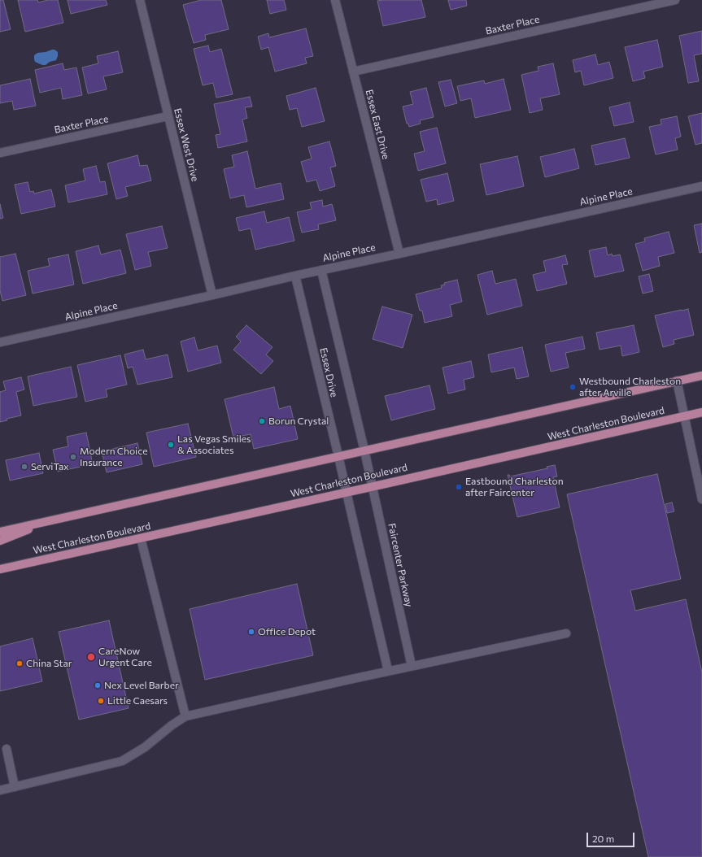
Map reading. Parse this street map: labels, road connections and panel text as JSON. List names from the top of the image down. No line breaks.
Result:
{"streets":{"main road":["West Charleston Boulevard"],"street":["Baxter Place","Essex East Drive","Essex West Drive","Alpine Place","Essex Drive","Faircenter Parkway"]},"crossings":[["Baxter Place","Essex East Drive"],["Baxter Place","Essex West Drive"],["Essex East Drive","Alpine Place"],["Essex West Drive","Alpine Place"],["Alpine Place","Essex Drive"],["Essex Drive","West Charleston Boulevard"],["Essex Drive","Faircenter Parkway"],["West Charleston Boulevard","Faircenter Parkway"]],"places":["Westbound Charleston after Arville","Borun Crystal","Las Vegas Smiles & Associates","Modern Choice Insurance","ServiTax","Eastbound Charleston after Faircenter","Office Depot","CareNow Urgent Care","China Star","Nex Level Barber","Little Caesars"],"scale_bar":"20 m"}
